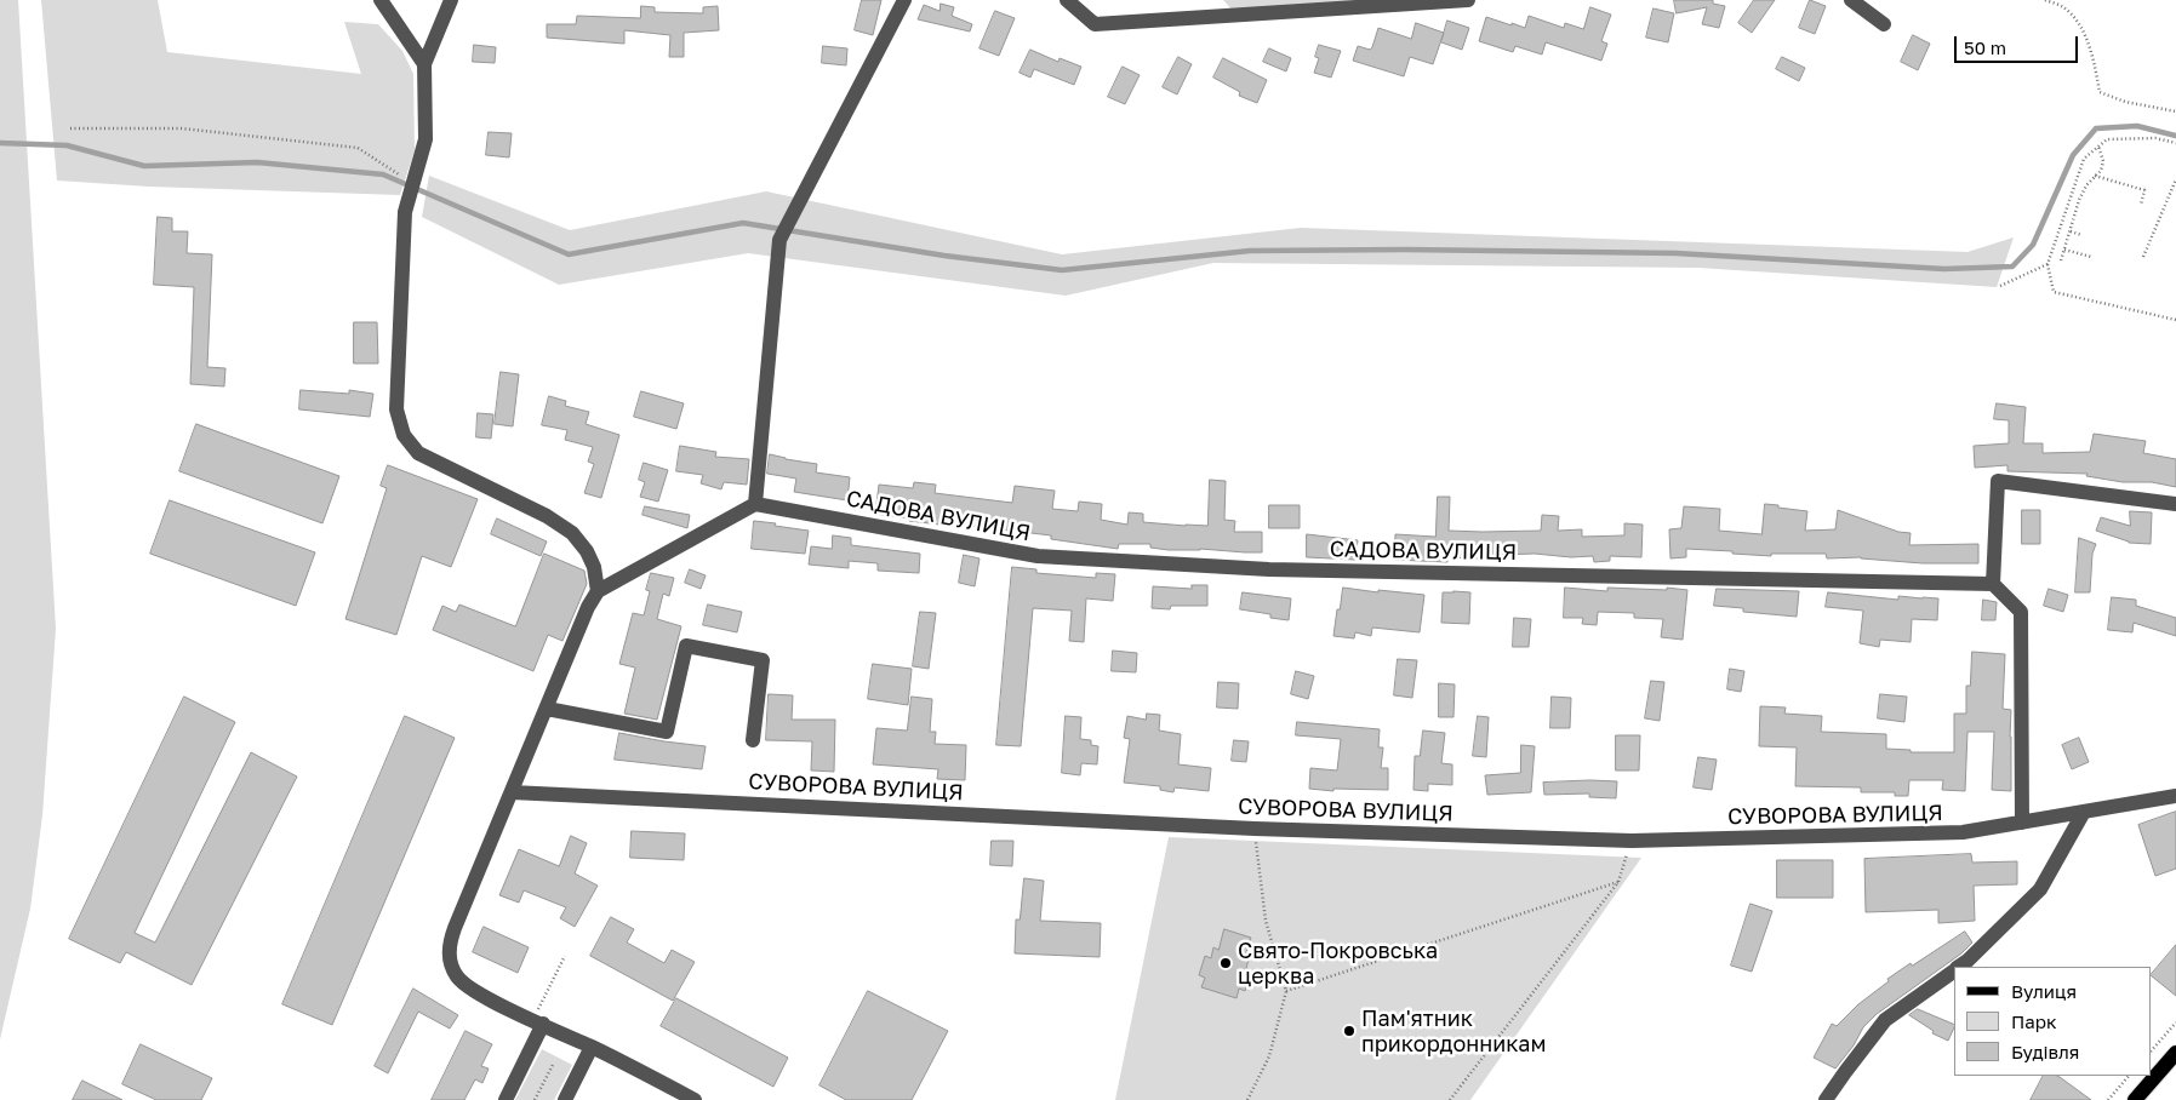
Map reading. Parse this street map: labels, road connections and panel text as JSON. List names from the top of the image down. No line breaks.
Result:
{"streets":{"street":["САДОВА ВУЛИЦЯ","СУВОРОВА ВУЛИЦЯ"]},"places":["Свято-Покровська церква","Пам'ятник прикордонникам"],"legend":["Вулиця","Парк","Будівля"],"scale_bar":"50 m"}
